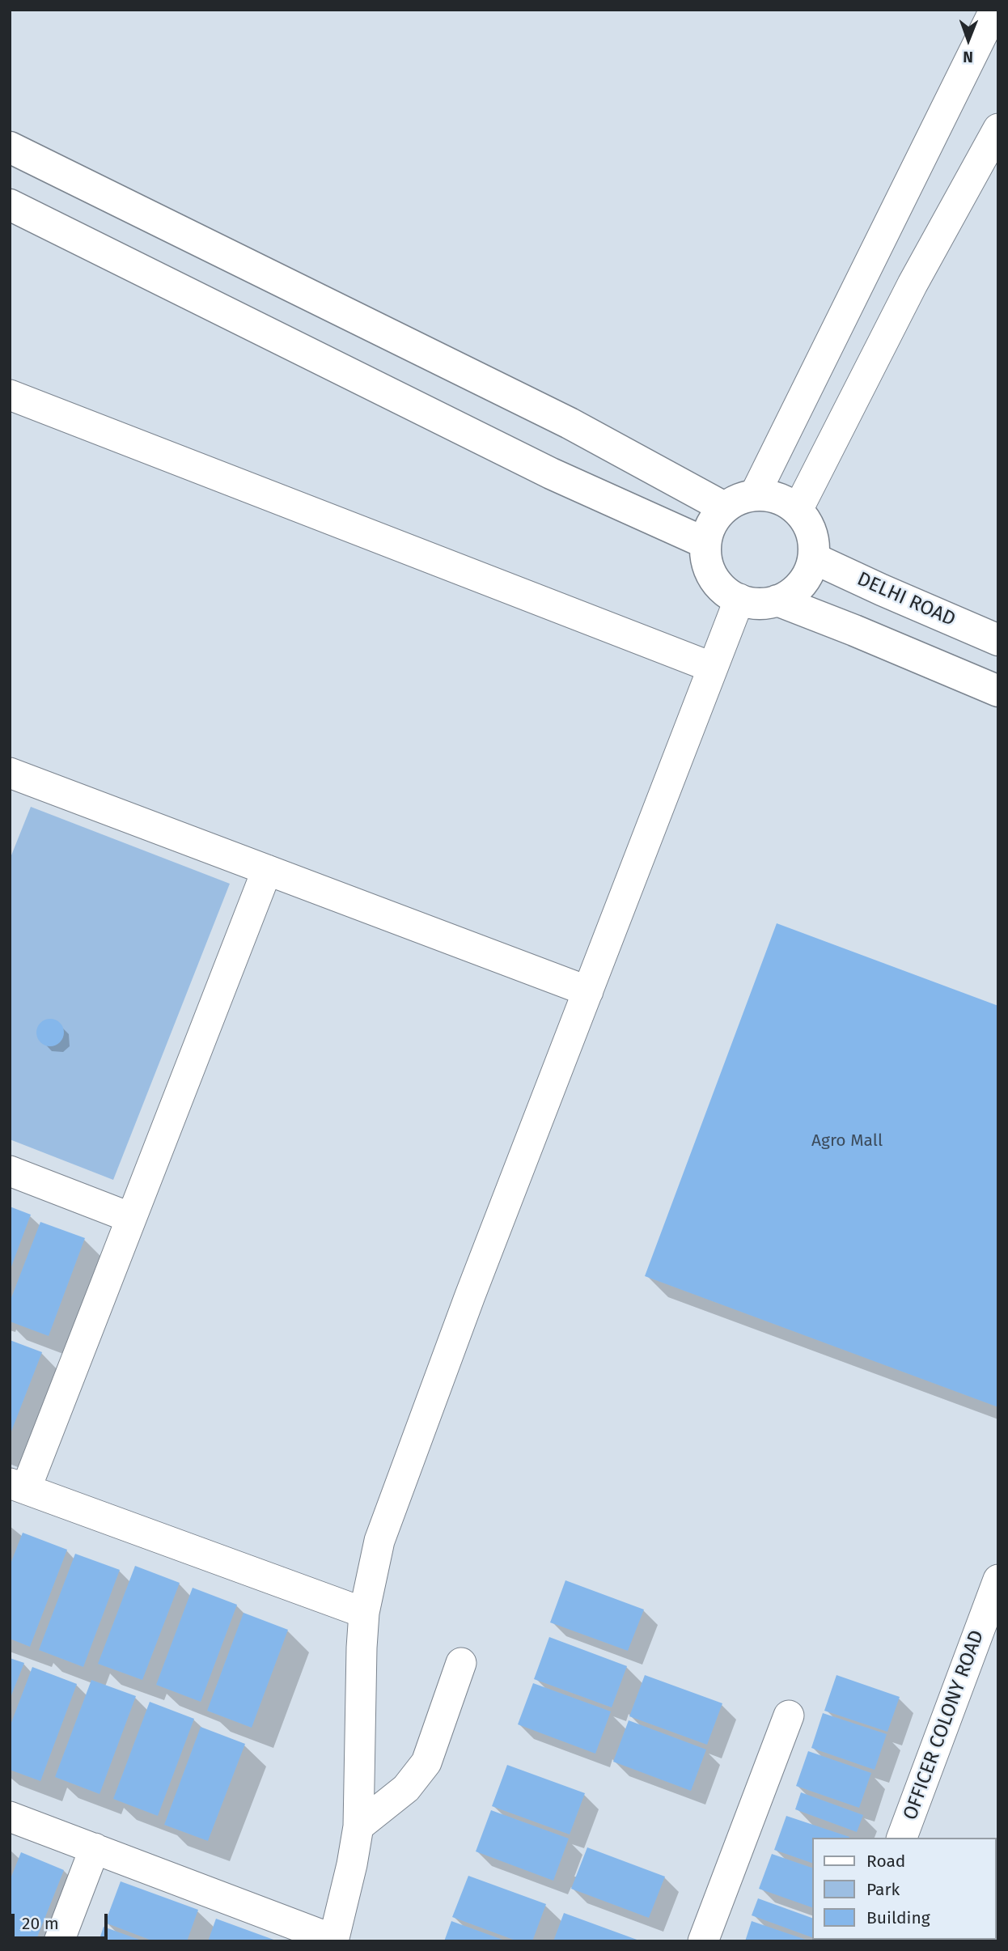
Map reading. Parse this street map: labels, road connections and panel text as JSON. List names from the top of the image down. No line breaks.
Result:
{"streets":{"main road":["DELHI ROAD"],"street":["OFFICER COLONY ROAD"]},"house_numbers":["Agro Mall"],"legend":["Road","Park","Building"],"scale_bar":"20 m","north":"bottom"}
